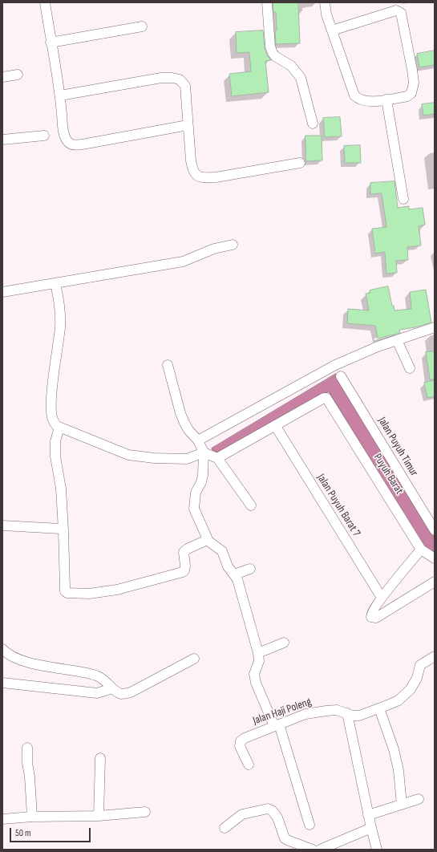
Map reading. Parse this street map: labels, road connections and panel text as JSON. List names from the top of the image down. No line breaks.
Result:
{"streets":{"street":["Jalan Puyuh Timur","Puyuh Barat","Jalan Puyuh Barat 7","Jalan Haji Poleng"]},"crossings":[["Puyuh Barat","Jalan Puyuh Barat 7"]],"scale_bar":"50 m"}
